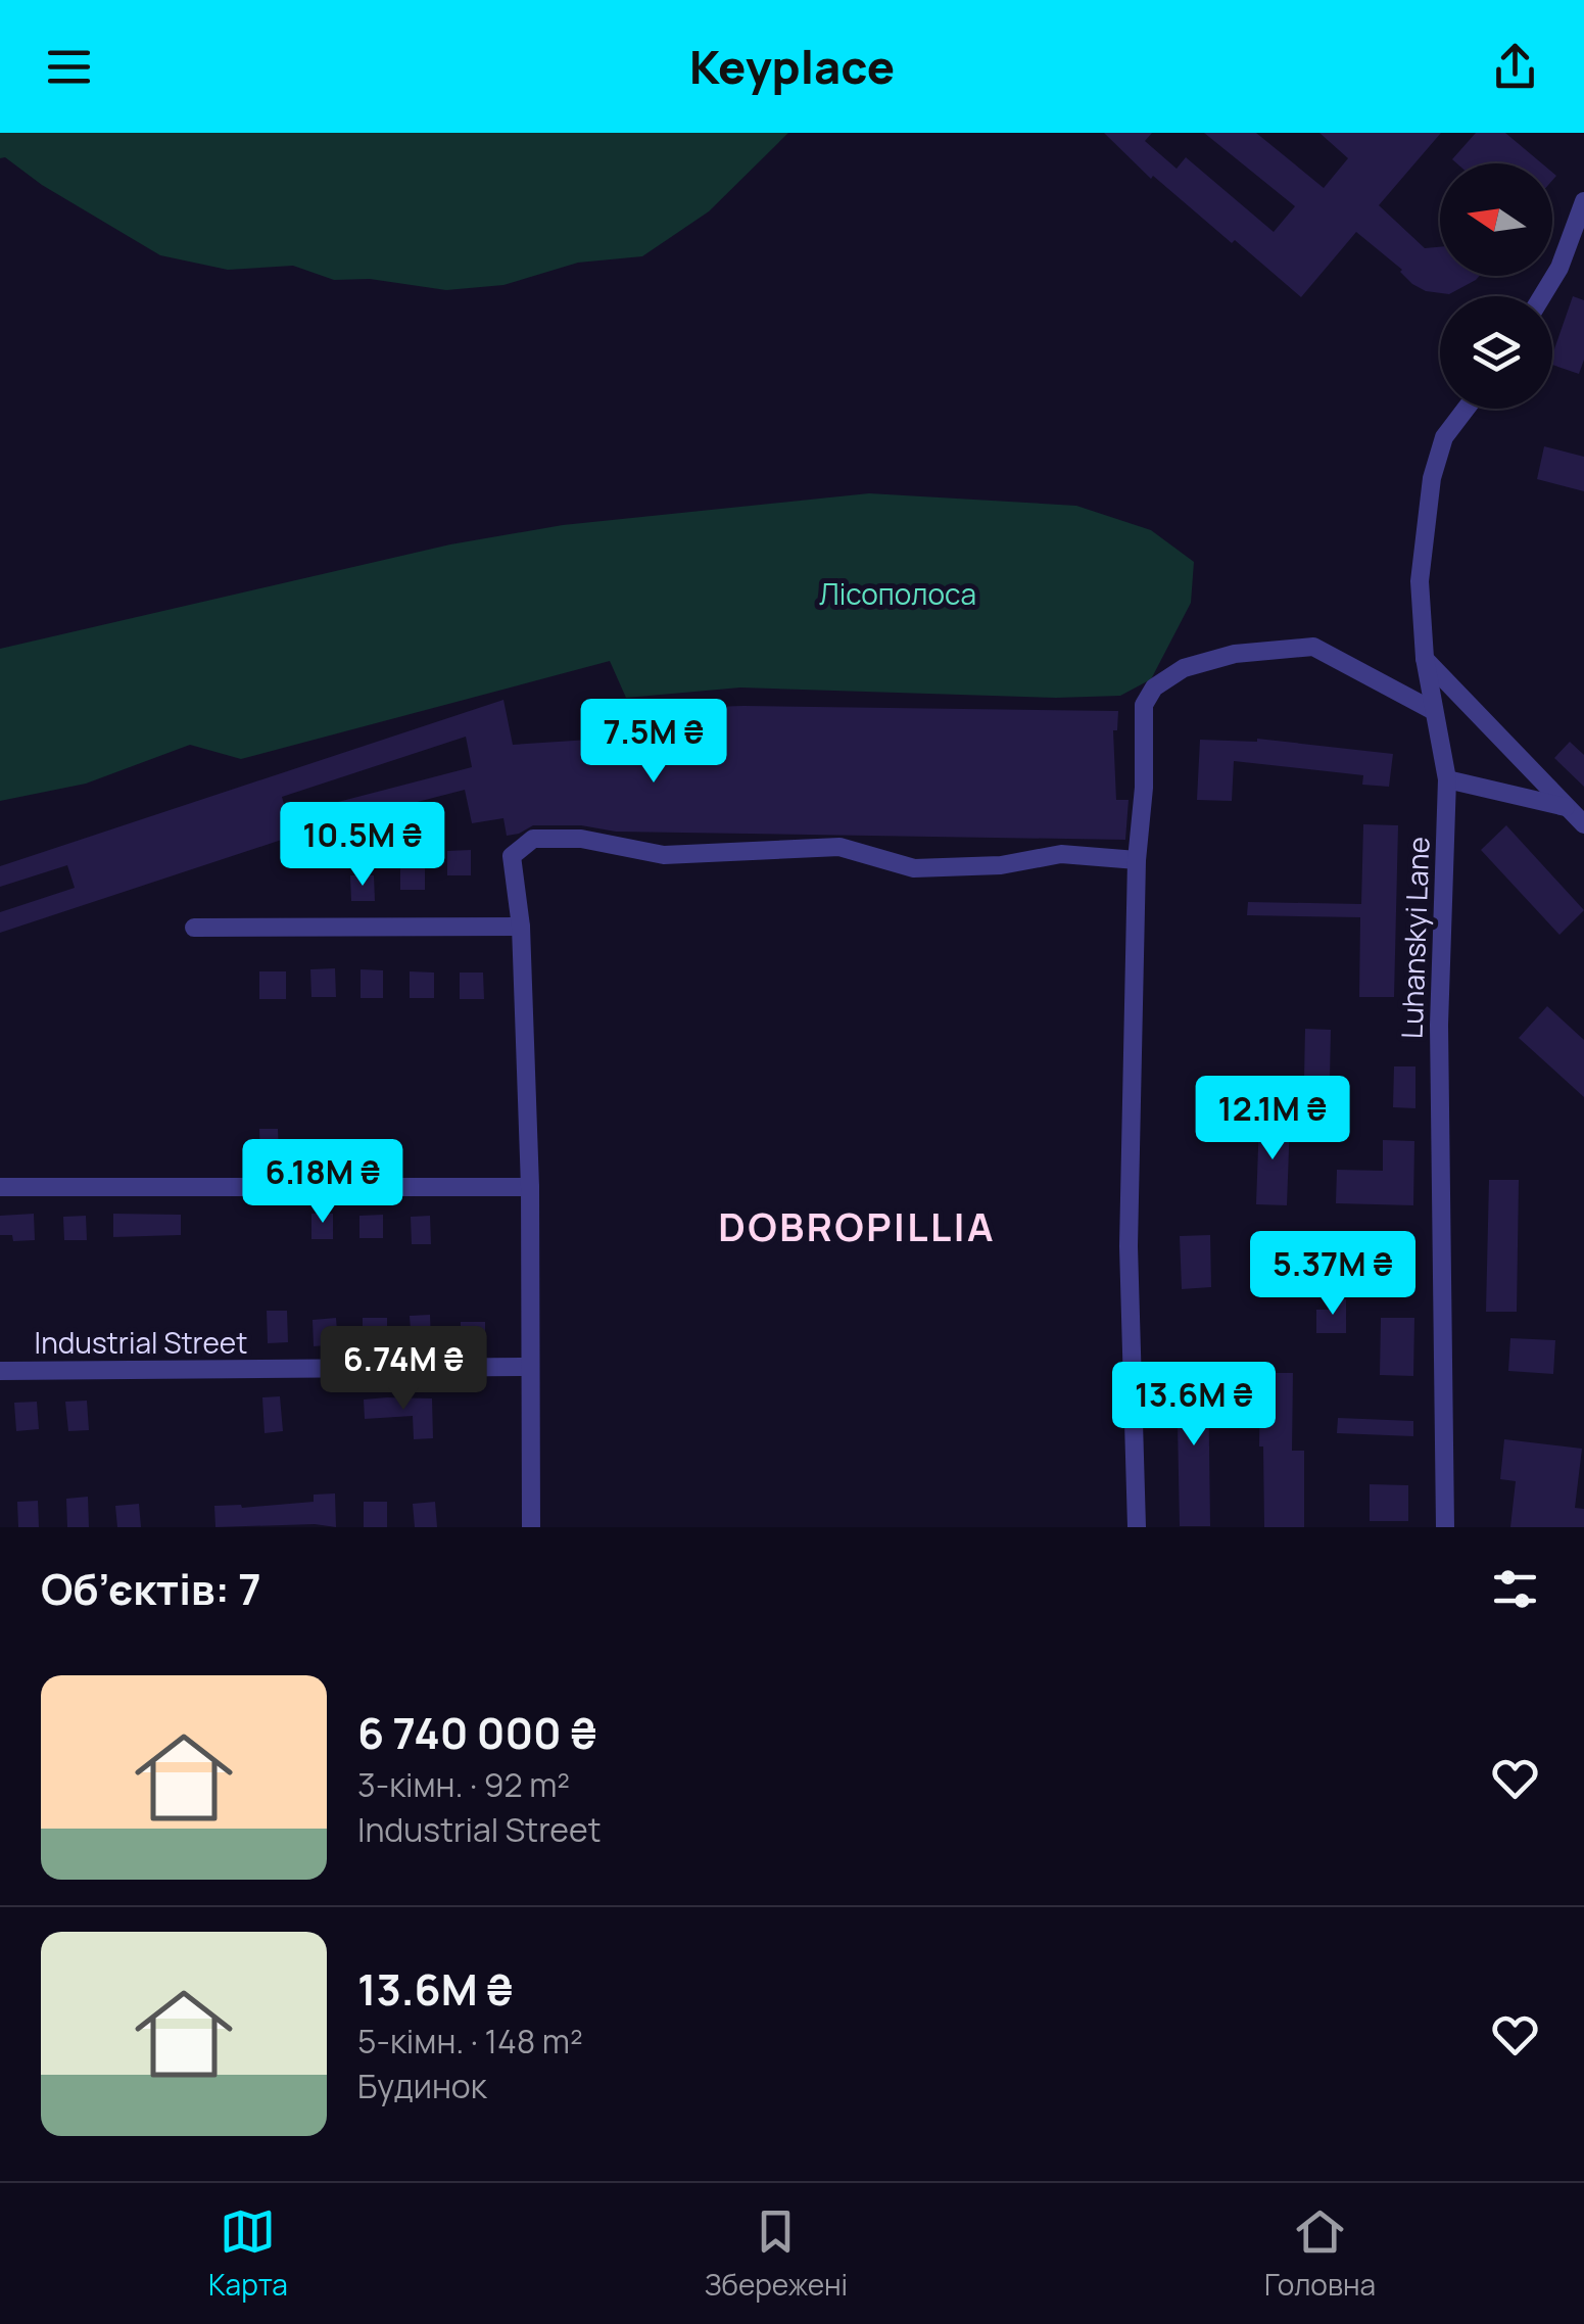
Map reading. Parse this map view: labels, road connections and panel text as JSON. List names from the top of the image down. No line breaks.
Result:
{"streets":{"street":["Luhanskyi Lane","Industrial Street"]},"districts":["DOBROPILLIA"],"parks":["Лісополоса"],"north":"left","page":{"header":"Keyplace","price":["7.5M ₴","10.5M ₴","12.1M ₴","6.18M ₴","5.37M ₴","6.74M ₴","13.6M ₴"],"heading":"Об’єктів: 7","list":[{"name":"6 740 000 ₴","note":"3-кімн. · 92 m² · Industrial Street"},{"name":"13.6M ₴","note":"5-кімн. · 148 m² · Будинок"}],"tabs":["Карта","Збережені","Головна"]}}
